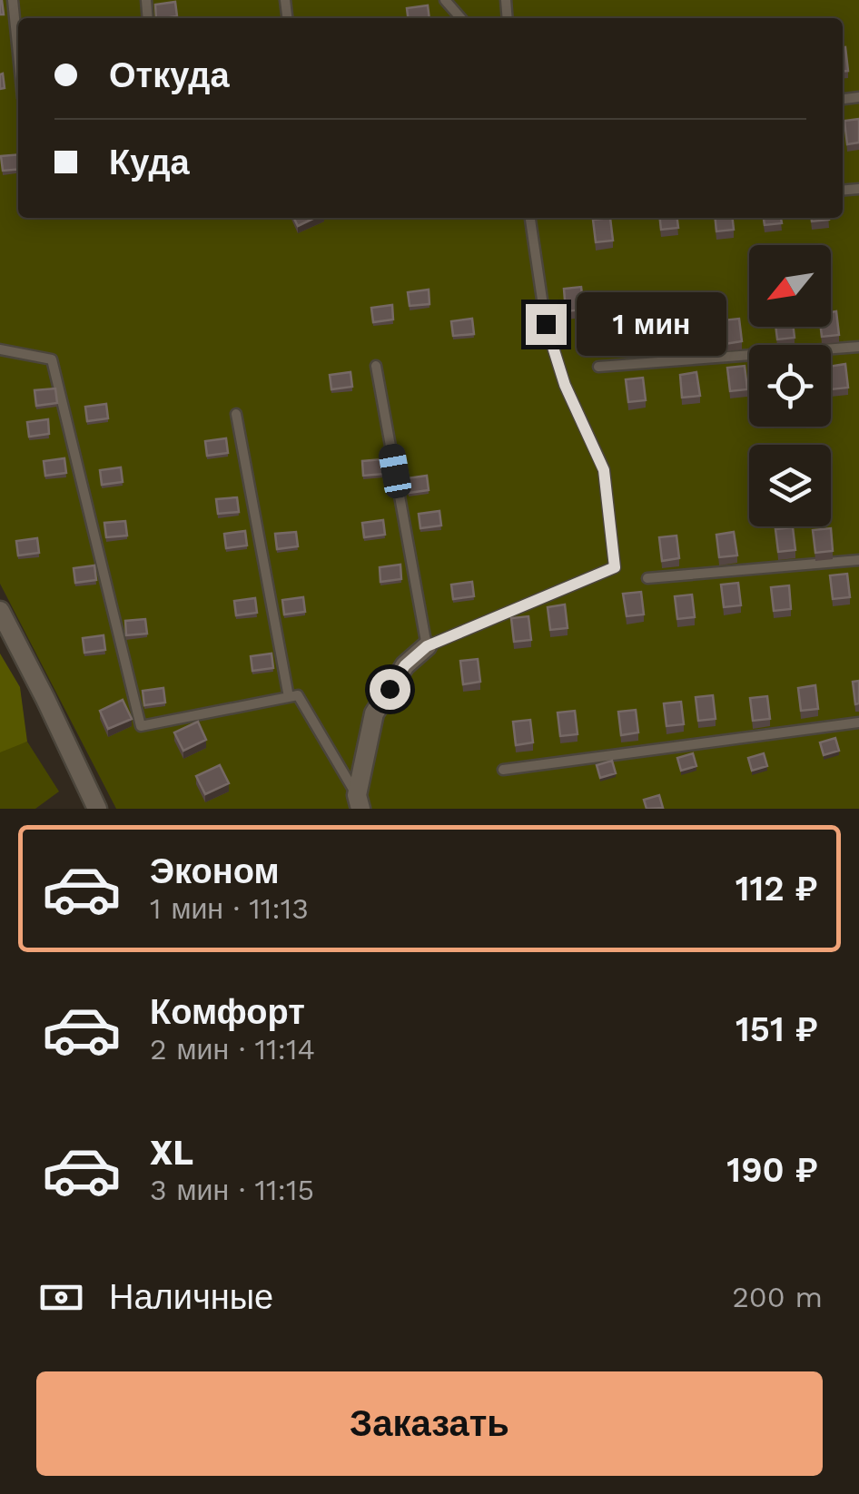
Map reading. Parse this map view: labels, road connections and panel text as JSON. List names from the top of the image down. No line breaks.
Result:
{"north":"bottom left","page":{"banner":["Откуда","Куда"],"bubble":"1 мин","list":[{"name":"Эконом","note":"1 мин · 11:13","value":"112 ₽"},{"name":"Комфорт","note":"2 мин · 11:14","value":"151 ₽"},{"name":"XL","note":"3 мин · 11:15","value":"190 ₽"}],"pay":["Наличные","200 m"],"buttons":"Заказать"}}
